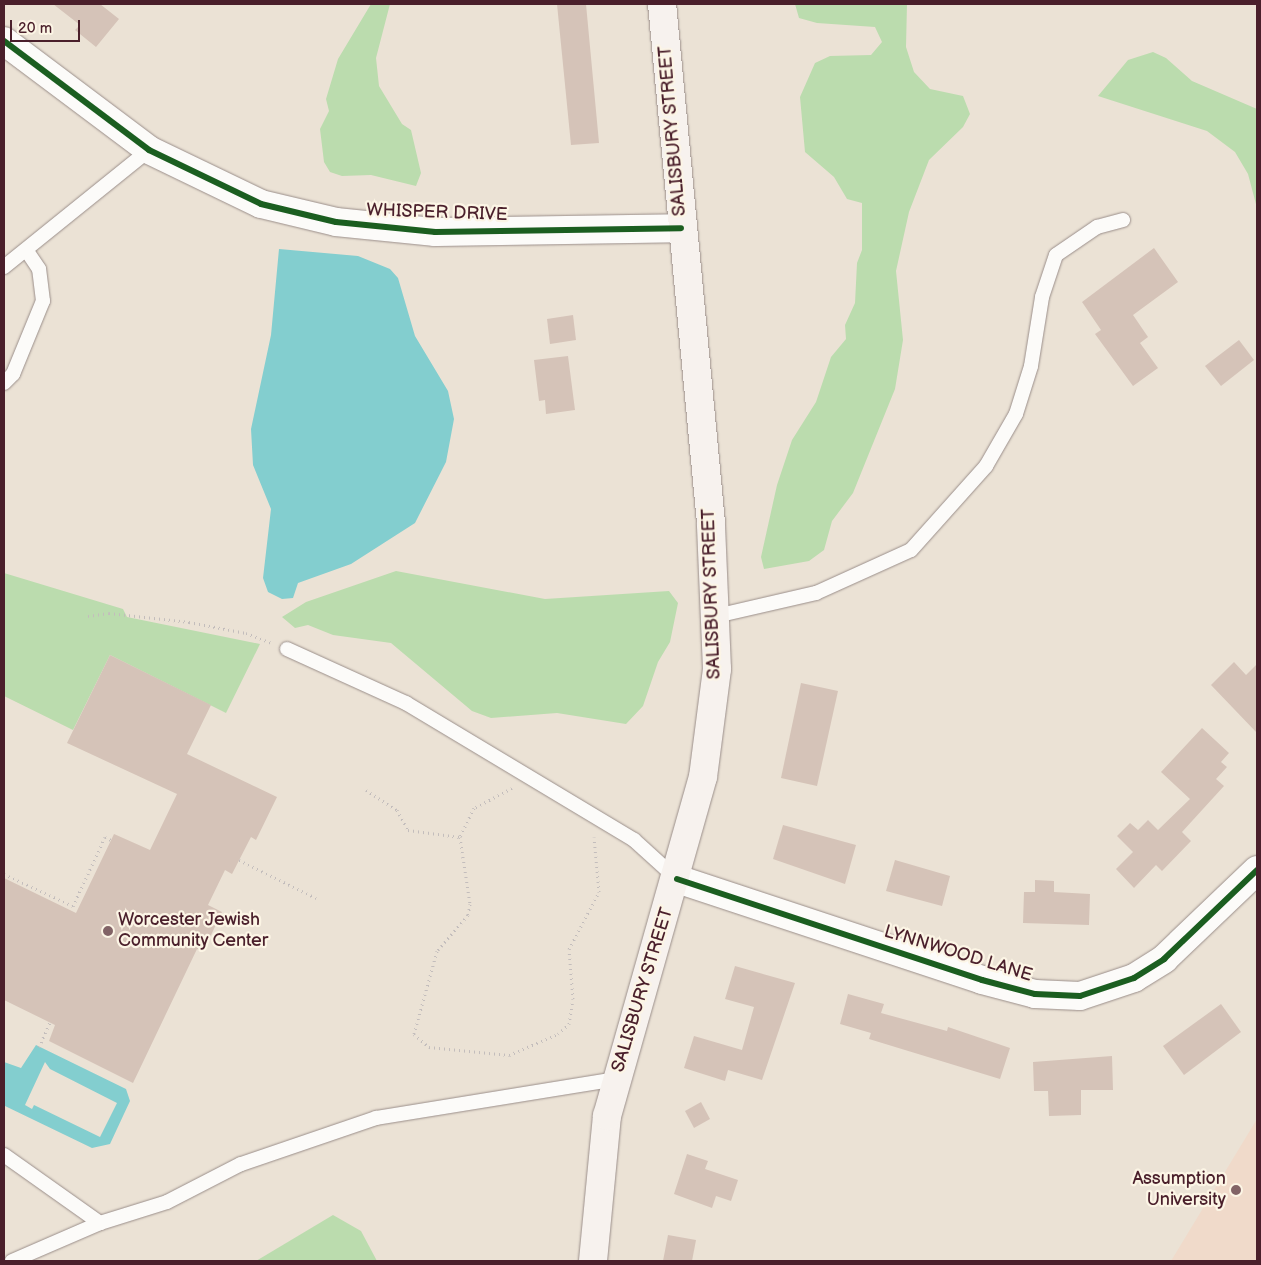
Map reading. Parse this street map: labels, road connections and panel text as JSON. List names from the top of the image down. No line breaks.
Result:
{"streets":{"main road":["SALISBURY STREET"],"street":["WHISPER DRIVE","LYNNWOOD LANE"]},"crossings":[["SALISBURY STREET","WHISPER DRIVE"],["SALISBURY STREET","LYNNWOOD LANE"]],"places":["Worcester Jewish Community Center","Assumption University"],"scale_bar":"20 m"}
